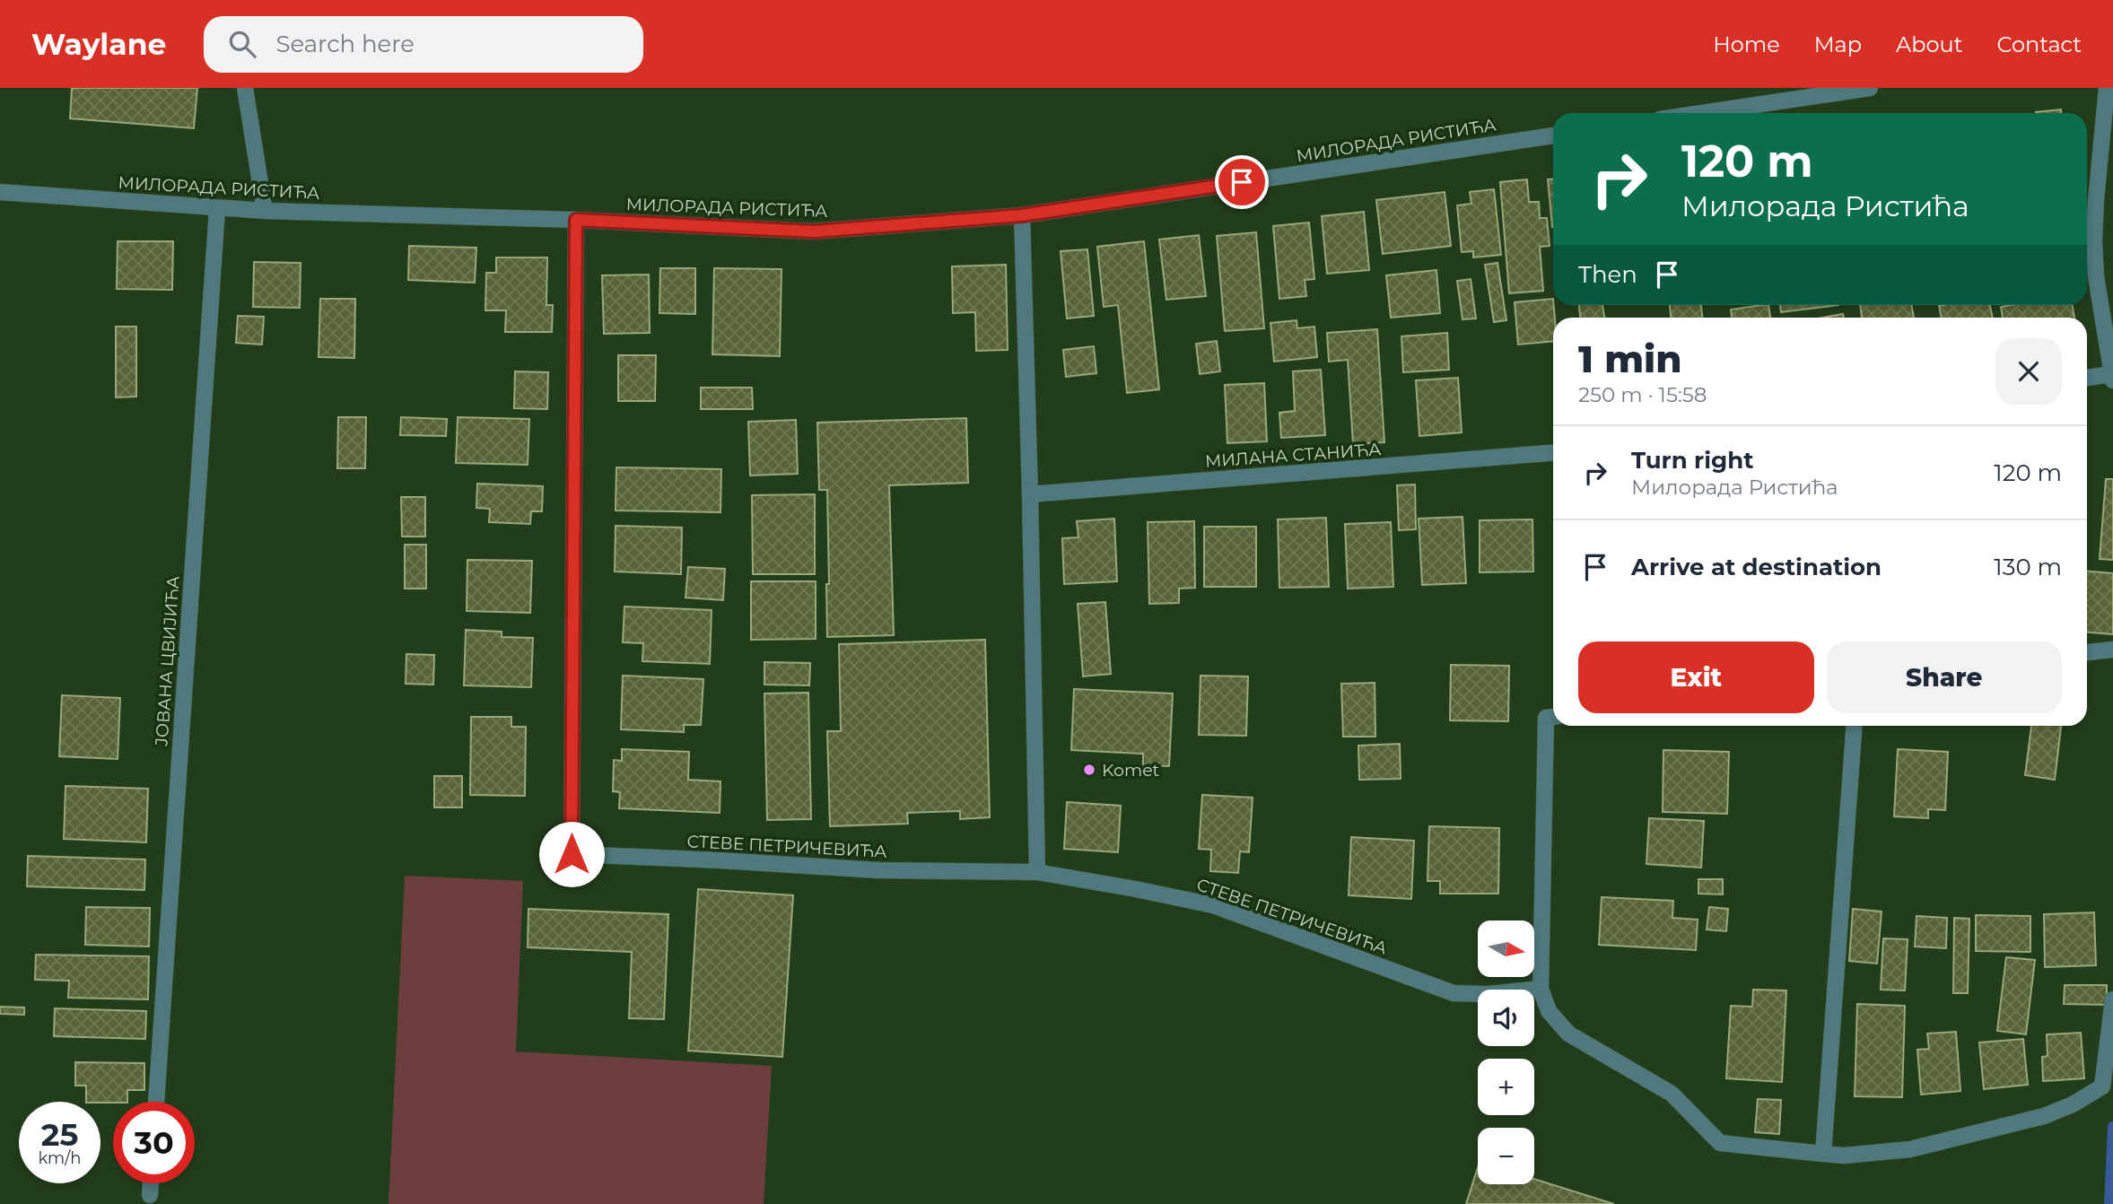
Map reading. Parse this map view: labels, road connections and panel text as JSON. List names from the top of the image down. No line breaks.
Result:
{"streets":{"street":["МИЛОРАДА РИСТИЋА","МИЛАНА СТАНИЋА","ЈОВАНА ЦВИЈИЋА","СТЕВЕ ПЕТРИЧЕВИЋА"]},"crossings":[["МИЛОРАДА РИСТИЋА","ЈОВАНА ЦВИЈИЋА"],["МИЛОРАДА РИСТИЋА","СТЕВЕ ПЕТРИЧЕВИЋА"]],"places":["Komet"],"north":"right","page":{"header":"Waylane","search":"Search here","nav":["Home","Map","About","Contact"],"turn":["120 m","Милорада Ристића"],"then":"Then","heading":["1 min","250 m · 15:58"],"list":[{"name":"Turn right","note":"Милорада Ристића","value":"120 m"},{"name":"Arrive at destination","value":"130 m"}],"buttons":["Exit","Share"],"map_buttons":["+","−"],"speed":"25 km/h","limit":"30"}}
